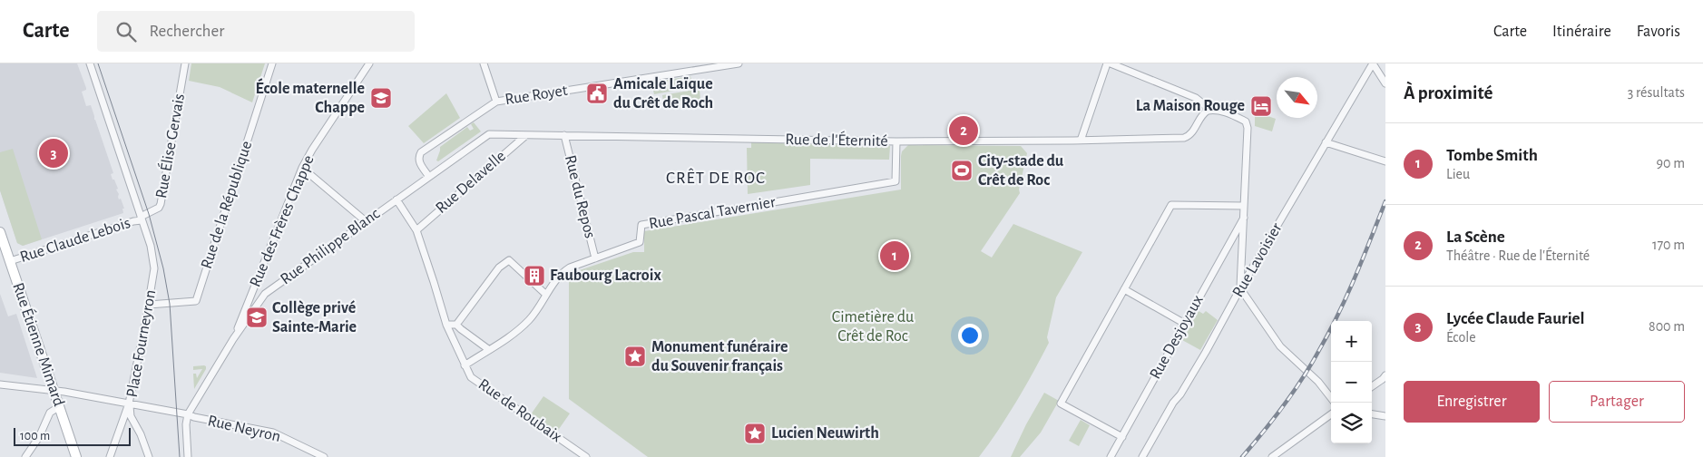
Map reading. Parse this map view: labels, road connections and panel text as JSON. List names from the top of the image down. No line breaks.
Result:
{"streets":{"main road":["Rue Étienne Mimard"],"street":["Rue Royet","Rue de l'Éternité","Rue Élise Gervais","Rue Delavelle","Rue du Repos","Rue de la République","Rue Pascal Tavernier","Rue des Frères Chappe","Rue Claude Lebois","Rue Philippe Blanc","Rue Lavoisier","Rue Desjoyaux","Place Fourneyron","Rue de Roubaix","Rue Neyron"]},"crossings":[["Rue Royet","Rue Philippe Blanc"],["Rue de l'Éternité","Rue Delavelle"],["Rue de l'Éternité","Rue du Repos"],["Rue de l'Éternité","Rue Pascal Tavernier"],["Rue de l'Éternité","Rue Philippe Blanc"],["Rue Élise Gervais","Rue Claude Lebois"],["Rue Élise Gervais","Place Fourneyron"],["Rue Delavelle","Rue de Roubaix"],["Rue du Repos","Rue Pascal Tavernier"],["Rue de la République","Place Fourneyron"],["Rue Pascal Tavernier","Rue de Roubaix"],["Rue des Frères Chappe","Rue Philippe Blanc"],["Rue Claude Lebois","Place Fourneyron"],["Rue Claude Lebois","Rue Étienne Mimard"],["Rue Philippe Blanc","Rue de Roubaix"],["Place Fourneyron","Rue Neyron"]],"districts":["CRÊT DE ROC"],"parks":["Cimetière du Crêt de Roc"],"places":{"public building":["Amicale Laïque du Crêt de Roch"],"school or university":["École maternelle Chappe","Collège privé Sainte-Marie"],"hotel":["La Maison Rouge"],"sports":["City-stade du Crêt de Roc"],"building":["Faubourg Lacroix"],"place":["Monument funéraire du Souvenir français","Lucien Neuwirth"]},"scale_bar":"100 m","north":"bottom right","page":{"header":"Carte","search":"Rechercher","nav":["Carte","Itinéraire","Favoris"],"heading":["À proximité","3 résultats"],"pins":["2","3","1"],"list":[{"mark":"1","name":"Tombe Smith","note":"Lieu","value":"90 m"},{"mark":"2","name":"La Scène","note":"Théâtre · Rue de l'Éternité","value":"170 m"},{"mark":"3","name":"Lycée Claude Fauriel","note":"École","value":"800 m"}],"map_buttons":["+","−"],"buttons":["Enregistrer","Partager"],"scale":"100 m"}}
